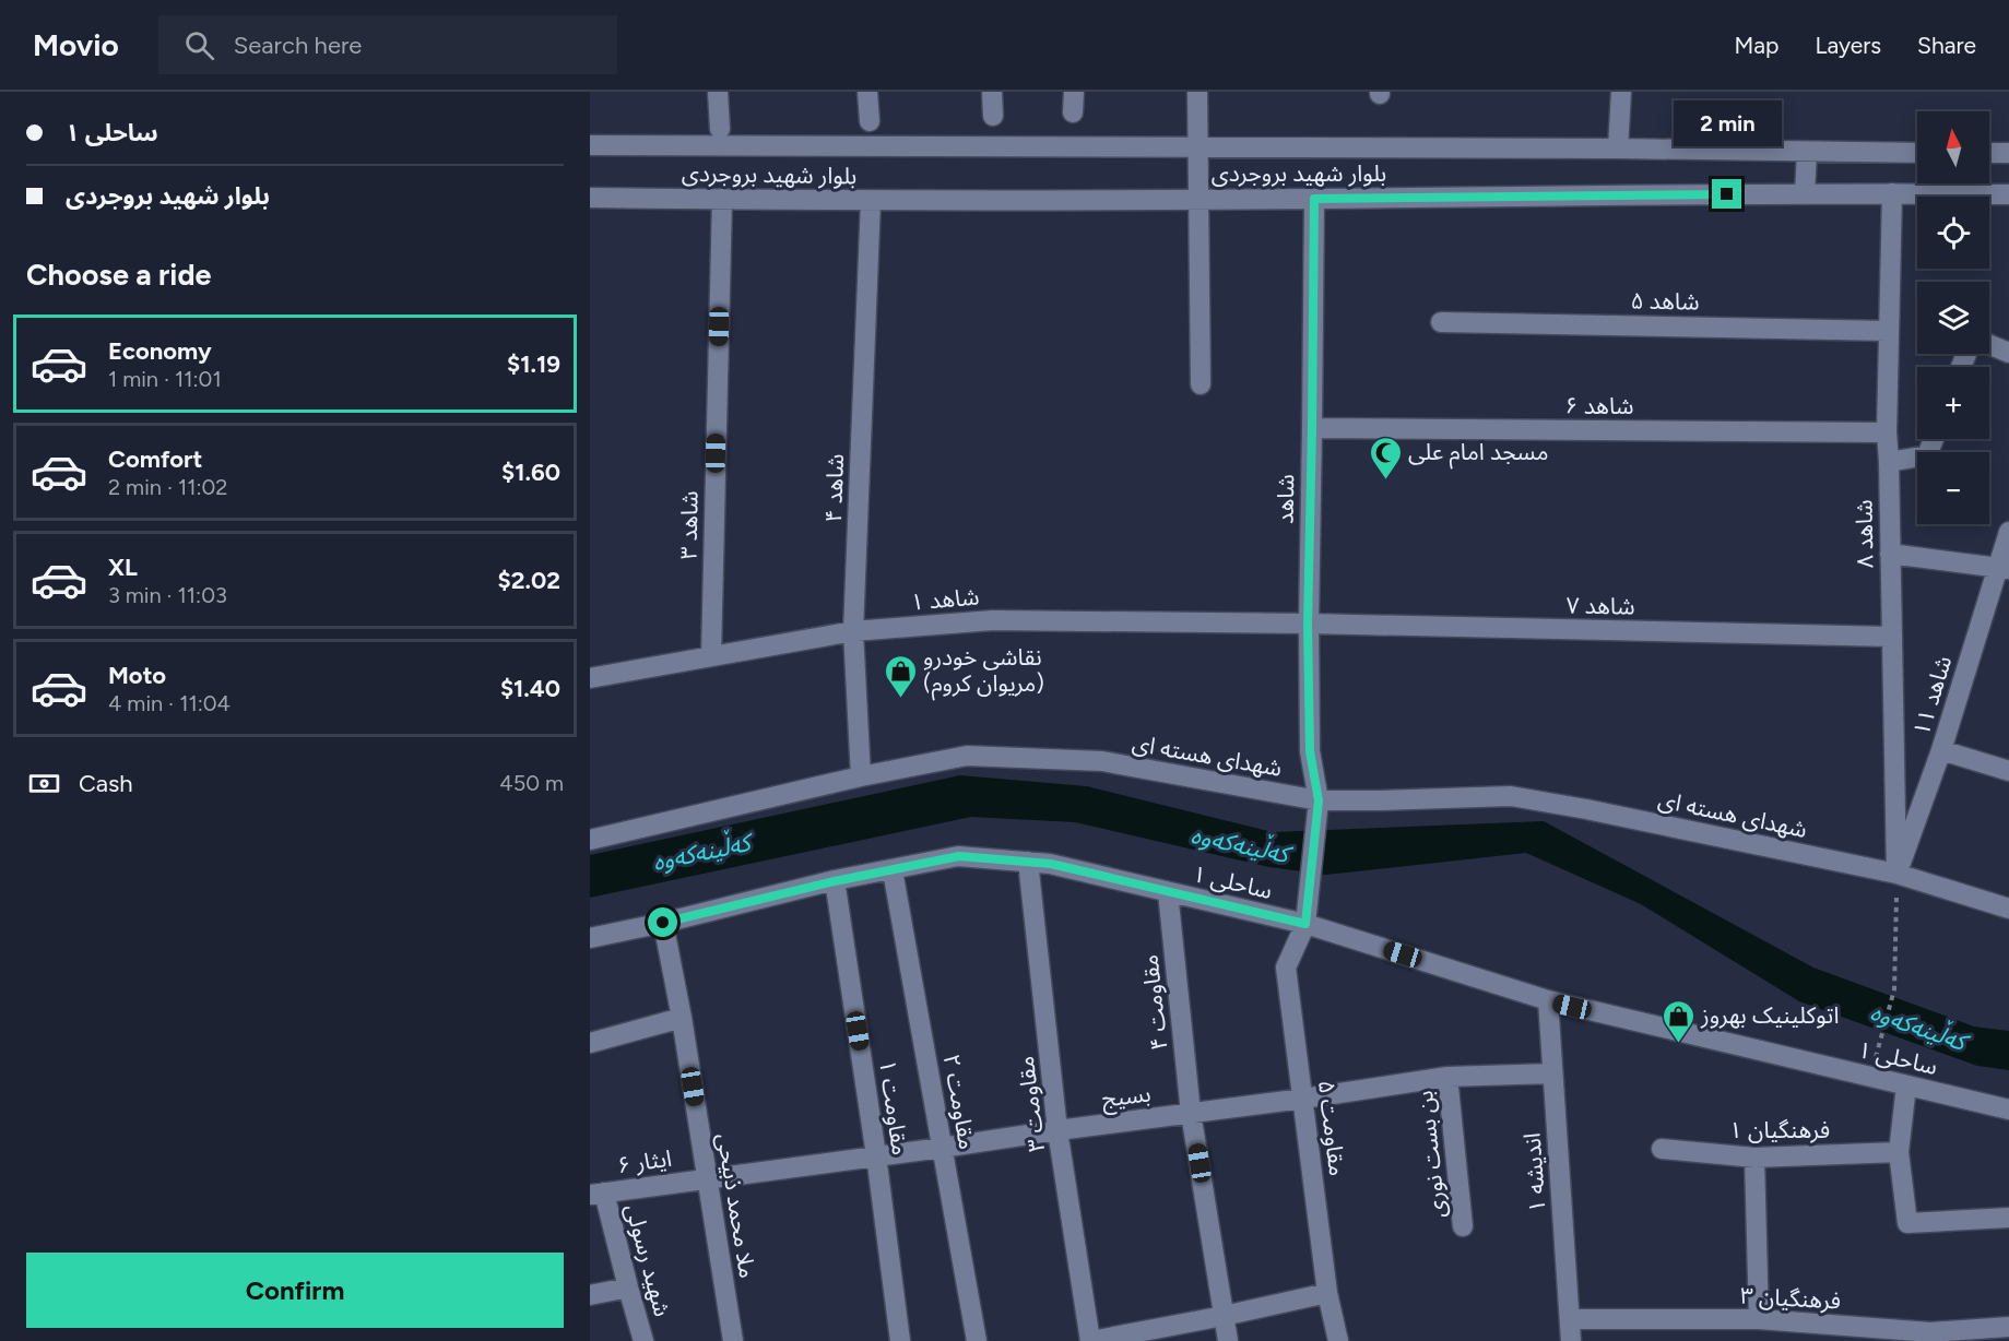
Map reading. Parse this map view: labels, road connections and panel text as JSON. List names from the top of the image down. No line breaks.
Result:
{"streets":{"street":["بلوار شهید بروجردی","شاهد ۵","شاهد ۶","شاهد ۴","شاهد","شاهد ۳","شاهد ۸","شاهد ۱","شاهد ۷","شاهد ۱۱","شهدای هسته ای","ساحلی ۱","مقاومت ۴","بسیج","مقاومت ۲","مقاومت ۳","مقاومت ۱","مقاومت ۵","فرهنگیان ۱","بن بست نوری","ایثار ۶","اندیشه ۱","ملا محمد ذبیحی","شهید رسولی","فرهنگیان ۳"]},"crossings":[["بلوار شهید بروجردی","شاهد ۴"],["بلوار شهید بروجردی","شاهد"],["بلوار شهید بروجردی","شاهد ۳"],["بلوار شهید بروجردی","شاهد ۸"],["شاهد ۵","شاهد ۸"],["شاهد ۶","شاهد"],["شاهد ۶","شاهد ۸"],["شاهد ۴","شاهد ۱"],["شاهد ۴","شهدای هسته ای"],["شاهد","شاهد ۱"],["شاهد","شاهد ۷"],["شاهد","شهدای هسته ای"],["شاهد","مقاومت ۵"],["شاهد ۳","شاهد ۱"],["شاهد ۸","شاهد ۷"],["شاهد ۸","شاهد ۱۱"],["شاهد ۸","شهدای هسته ای"],["شاهد ۱","شاهد ۷"],["شاهد ۱۱","شهدای هسته ای"],["شهدای هسته ای","مقاومت ۵"],["ساحلی ۱","مقاومت ۴"],["ساحلی ۱","مقاومت ۲"],["ساحلی ۱","مقاومت ۳"],["ساحلی ۱","مقاومت ۱"],["ساحلی ۱","مقاومت ۵"],["ساحلی ۱","اندیشه ۱"],["ساحلی ۱","ملا محمد ذبیحی"],["مقاومت ۴","بسیج"],["بسیج","مقاومت ۲"],["بسیج","مقاومت ۳"],["بسیج","مقاومت ۱"],["بسیج","مقاومت ۵"],["بسیج","بن بست نوری"],["بسیج","ایثار ۶"],["بسیج","اندیشه ۱"],["بسیج","ملا محمد ذبیحی"],["ایثار ۶","ملا محمد ذبیحی"],["ایثار ۶","شهید رسولی"],["اندیشه ۱","فرهنگیان ۳"]],"water":["کەڵینەکەوە"],"places":{"mosque":["مسجد امام علی"],"shop":["نقاشی خودرو (مریوان کروم)","اتوکلینیک بهروز"]},"north":"top","page":{"header":"Movio","search":"Search here","nav":["Map","Layers","Share"],"banner":["ساحلی ۱","بلوار شهید بروجردی"],"bubble":"2 min","map_buttons":["+","−"],"heading":"Choose a ride","list":[{"name":"Economy","note":"1 min · 11:01","value":"$1.19"},{"name":"Comfort","note":"2 min · 11:02","value":"$1.60"},{"name":"XL","note":"3 min · 11:03","value":"$2.02"},{"name":"Moto","note":"4 min · 11:04","value":"$1.40"}],"pay":["Cash","450 m"],"buttons":"Confirm"}}
